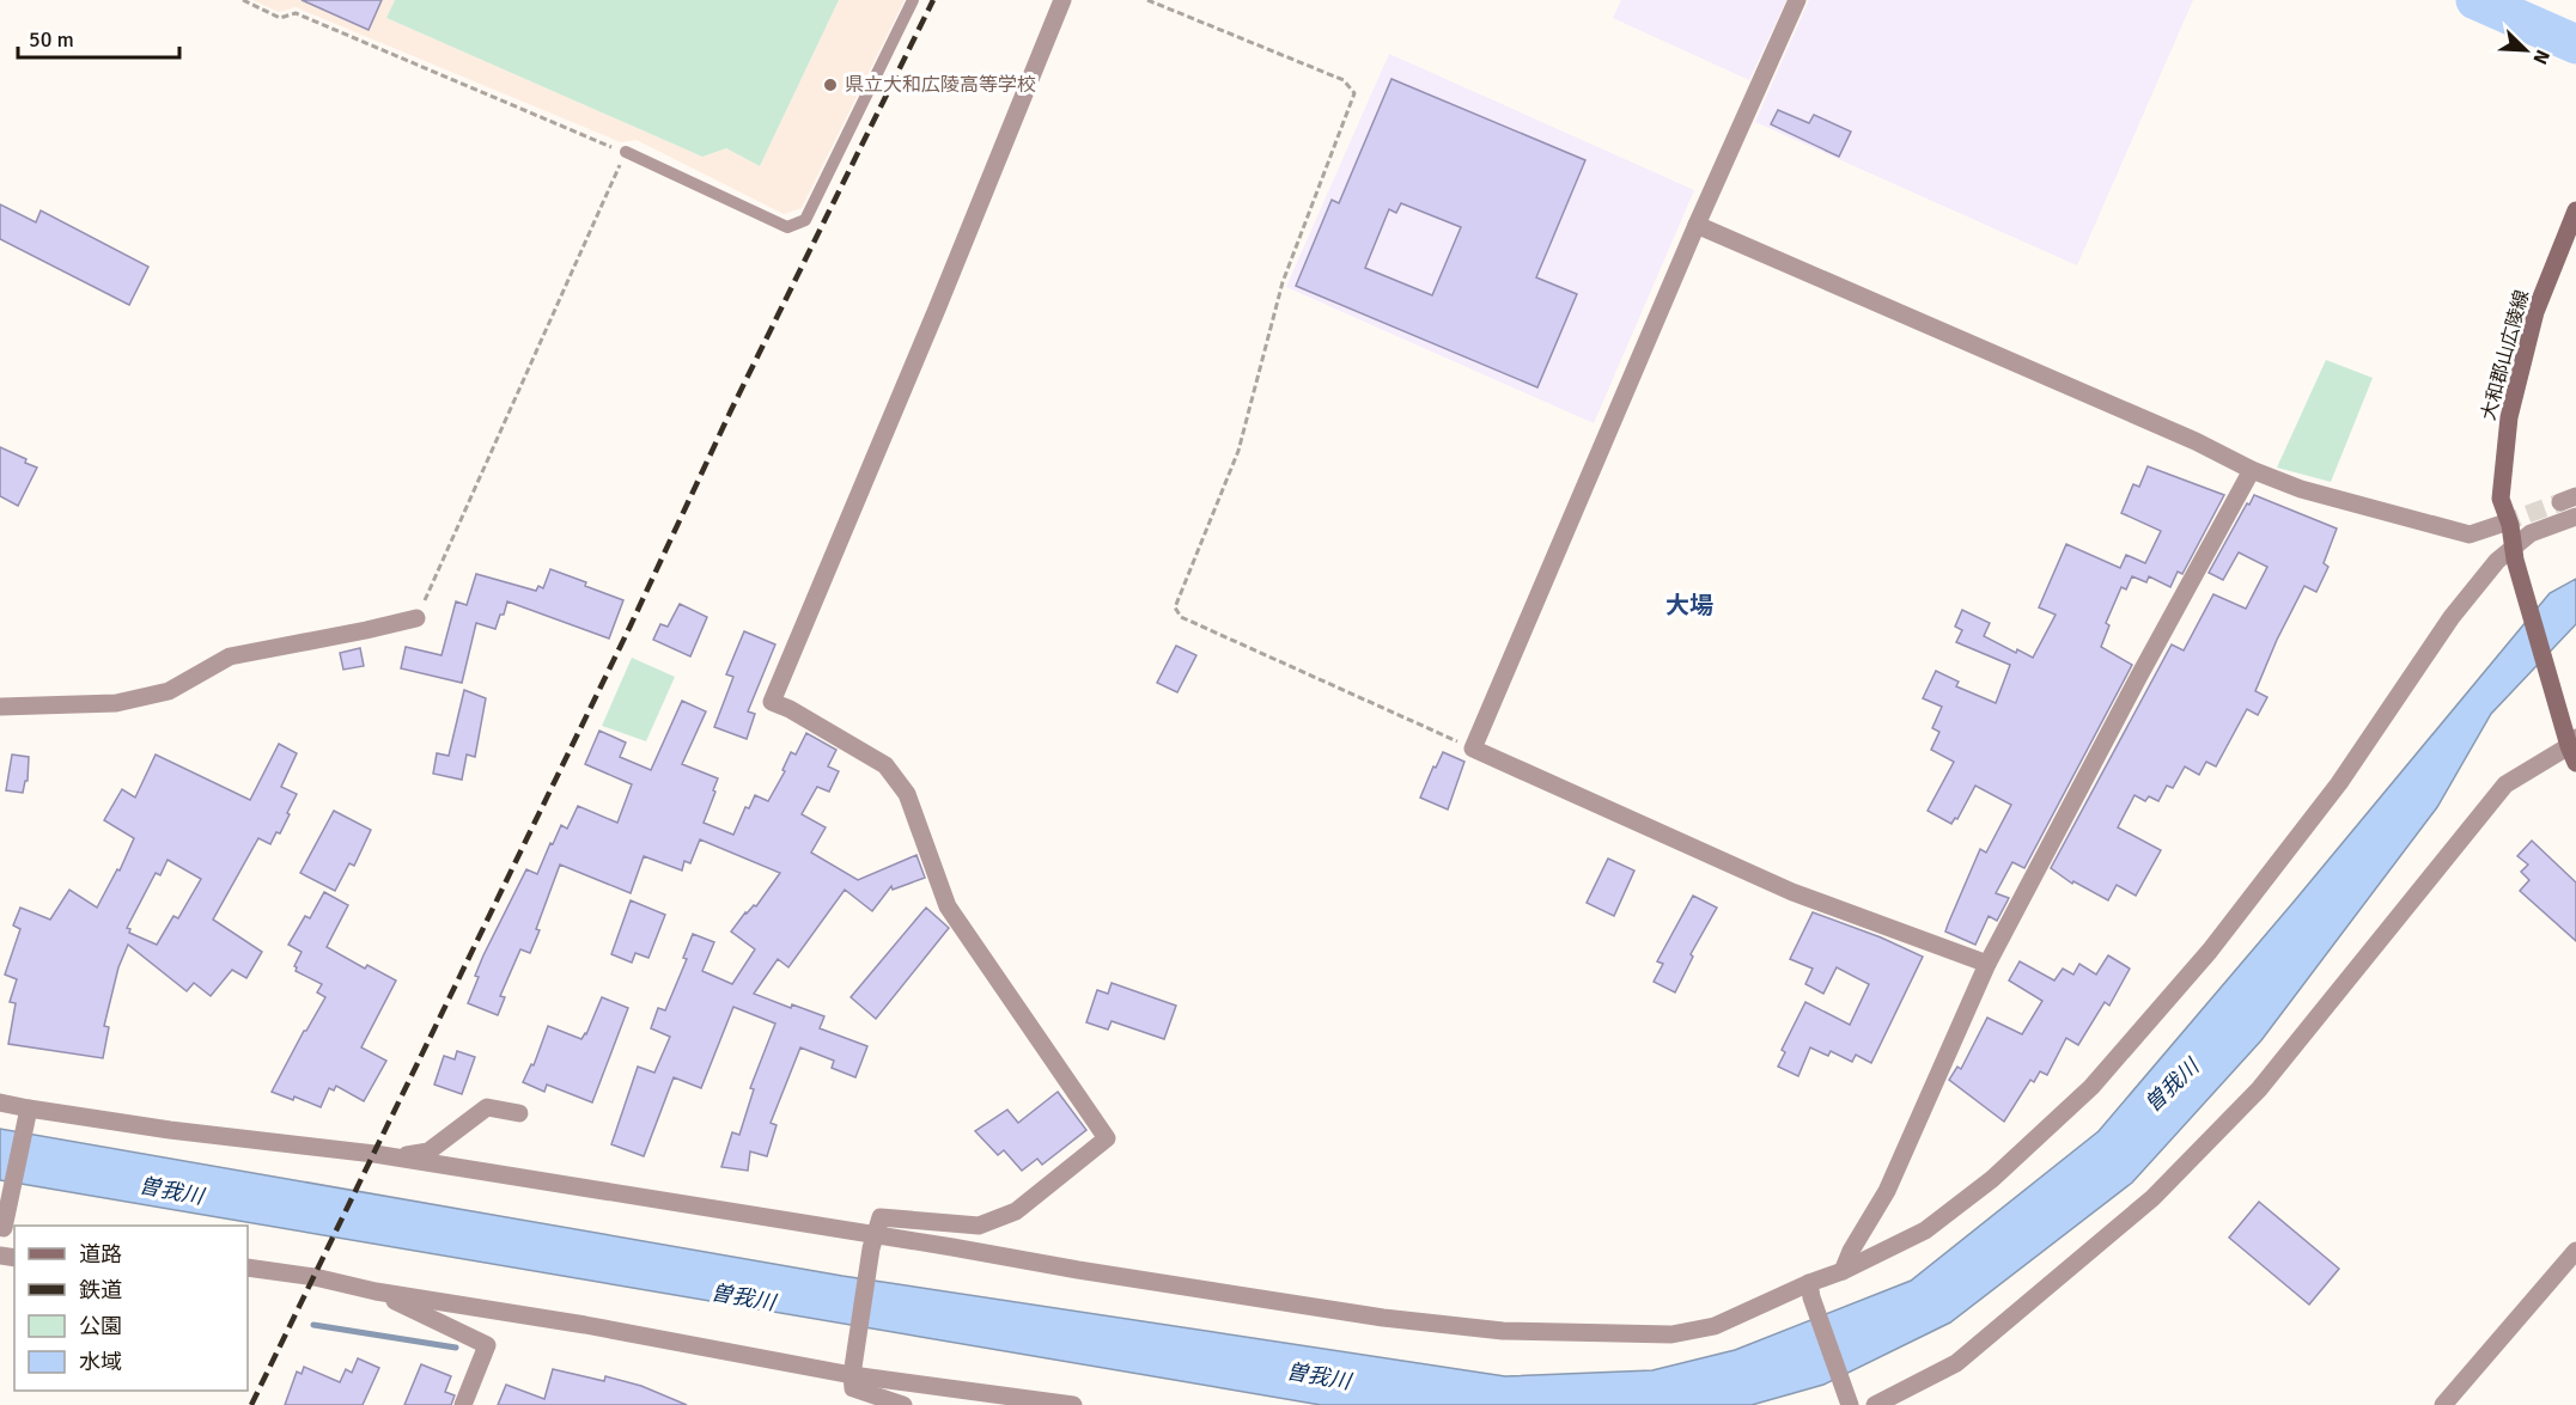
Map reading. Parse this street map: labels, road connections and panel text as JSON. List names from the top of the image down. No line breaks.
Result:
{"streets":{"main road":["大和郡山広陵線"]},"districts":["大場"],"water":["曽我川"],"places":["県立大和広陵高等学校"],"legend":["道路","鉄道","公園","水域"],"scale_bar":"50 m","north":"bottom right"}
